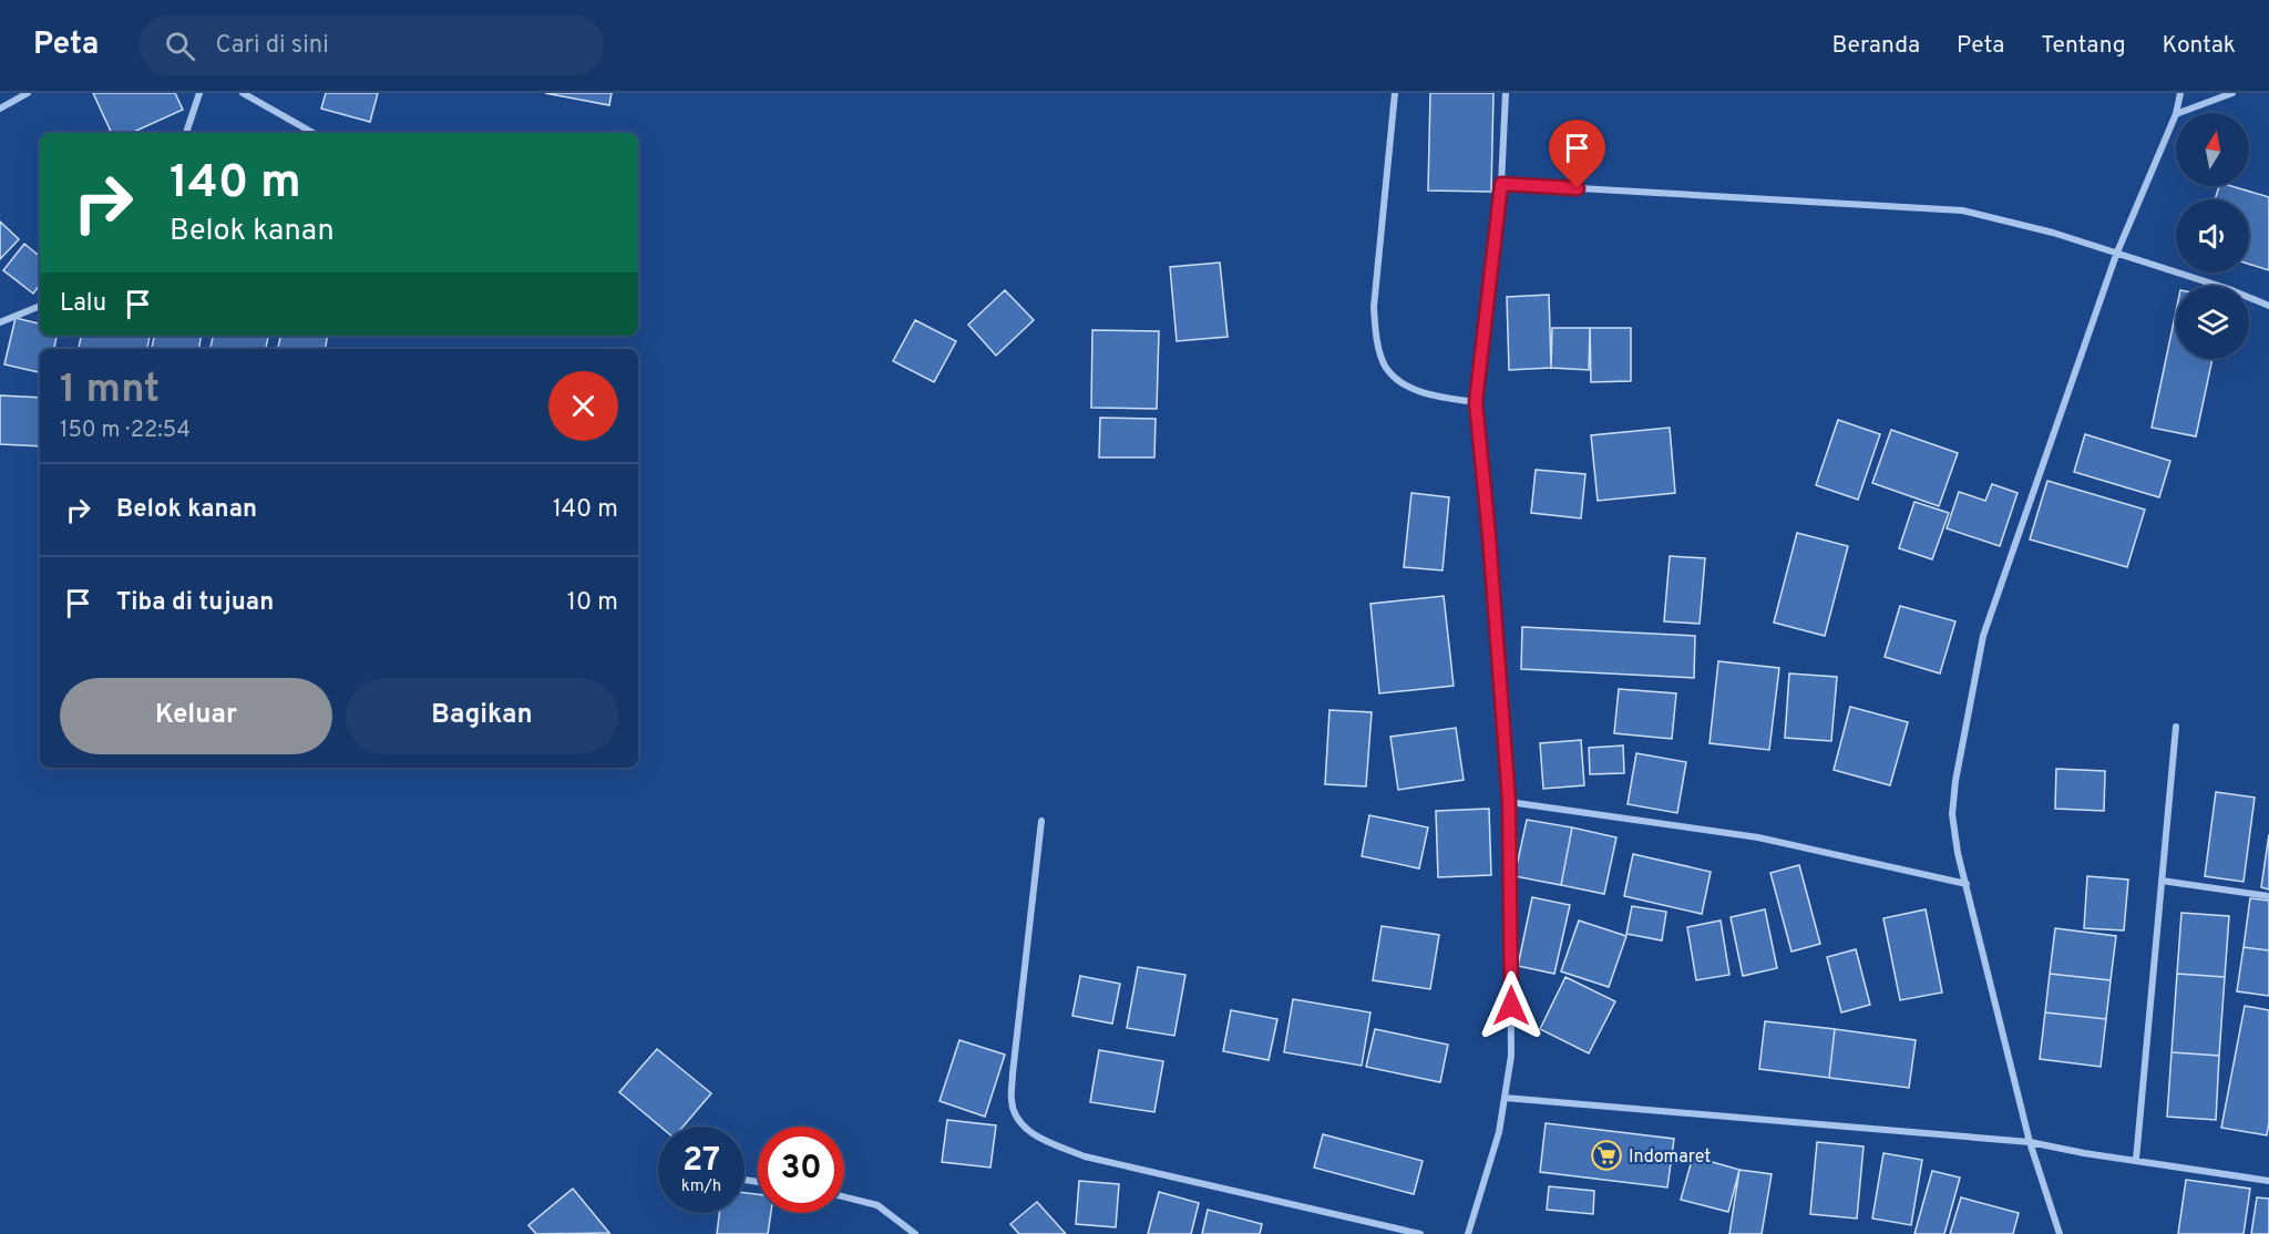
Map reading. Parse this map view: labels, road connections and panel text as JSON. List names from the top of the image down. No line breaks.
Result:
{"places":{"supermarket":["Indomaret"]},"north":"top","page":{"header":"Peta","search":"Cari di sini","nav":["Beranda","Peta","Tentang","Kontak"],"turn":["140 m","Belok kanan"],"then":"Lalu","heading":["1 mnt","150 m · 22:54"],"list":[{"name":"Belok kanan","value":"140 m"},{"name":"Tiba di tujuan","value":"10 m"}],"buttons":["Keluar","Bagikan"],"speed":"27 km/h","limit":"30"}}
